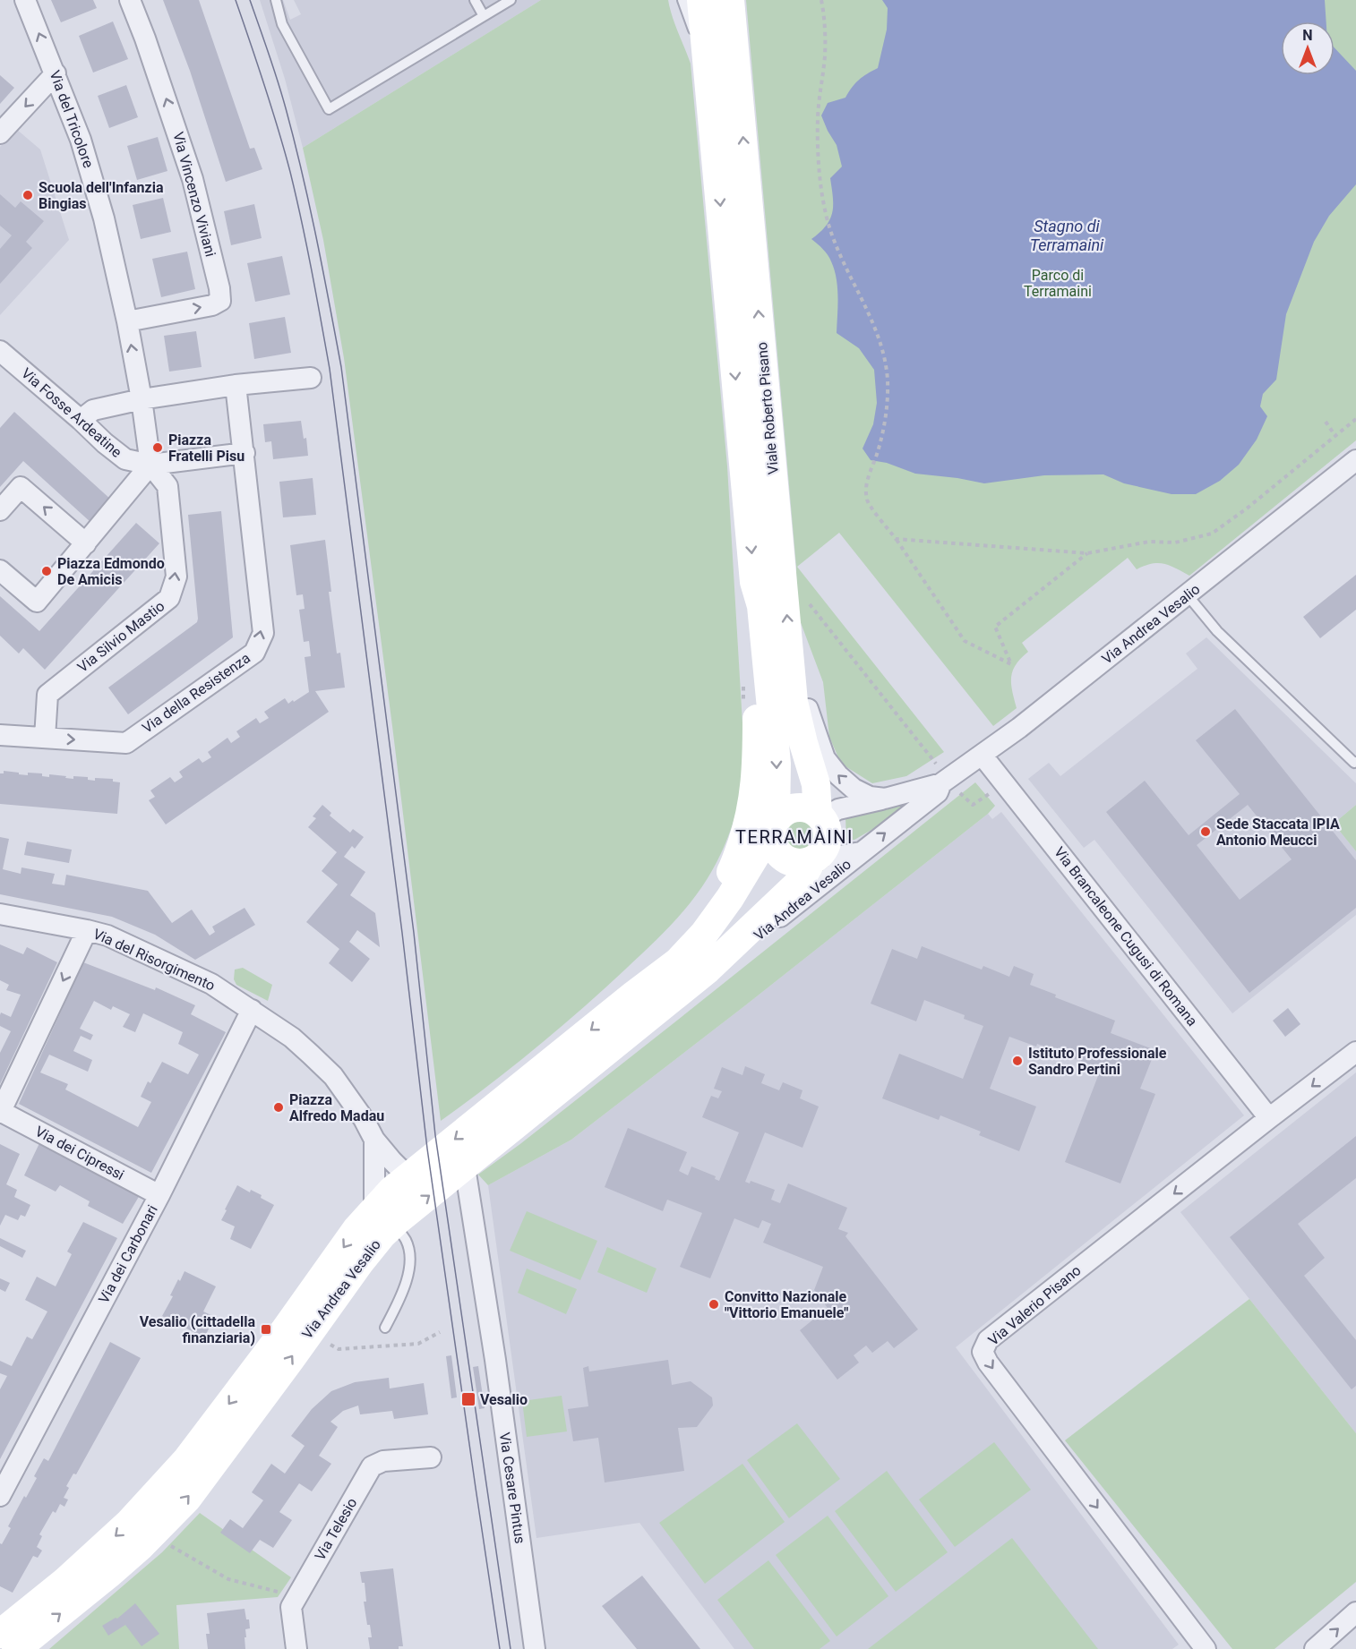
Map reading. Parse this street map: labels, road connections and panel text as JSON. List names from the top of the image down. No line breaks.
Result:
{"streets":{"main road":["Viale Roberto Pisano","Via Andrea Vesalio"],"street":["Via del Tricolore","Via Vincenzo Viviani","Via Fosse Ardeatine","Via Silvio Mastio","Via della Resistenza","Via Brancaleone Cugusi di Romana","Via del Risorgimento","Via dei Cipressi","Via dei Carbonari","Via Valerio Pisano","Via Cesare Pintus","Via Telesio"]},"crossings":[["Via del Tricolore","Via Vincenzo Viviani"],["Viale Roberto Pisano","Via Andrea Vesalio"],["Via Fosse Ardeatine","Via Silvio Mastio"],["Via Fosse Ardeatine","Via della Resistenza"],["Via Andrea Vesalio","Via Brancaleone Cugusi di Romana"],["Via Andrea Vesalio","Via del Risorgimento"],["Via Andrea Vesalio","Via Cesare Pintus"],["Via Silvio Mastio","Via della Resistenza"],["Via Brancaleone Cugusi di Romana","Via Valerio Pisano"],["Via del Risorgimento","Via dei Carbonari"],["Via dei Cipressi","Via dei Carbonari"]],"one_way":["Via del Tricolore","Via Silvio Mastio"],"districts":["TERRAMÀINI"],"water":["Stagno di Terramaini"],"parks":["Parco di Terramaini"],"places":{"other":["Scuola dell'Infanzia Bingias","Piazza Fratelli Pisu","Piazza Edmondo De Amicis","Sede Staccata IPIA Antonio Meucci","Istituto Professionale Sandro Pertini","Piazza Alfredo Madau","Convitto Nazionale \"Vittorio Emanuele\""],"transit":["Vesalio (cittadella finanziaria)","Vesalio"]},"north":"top"}
